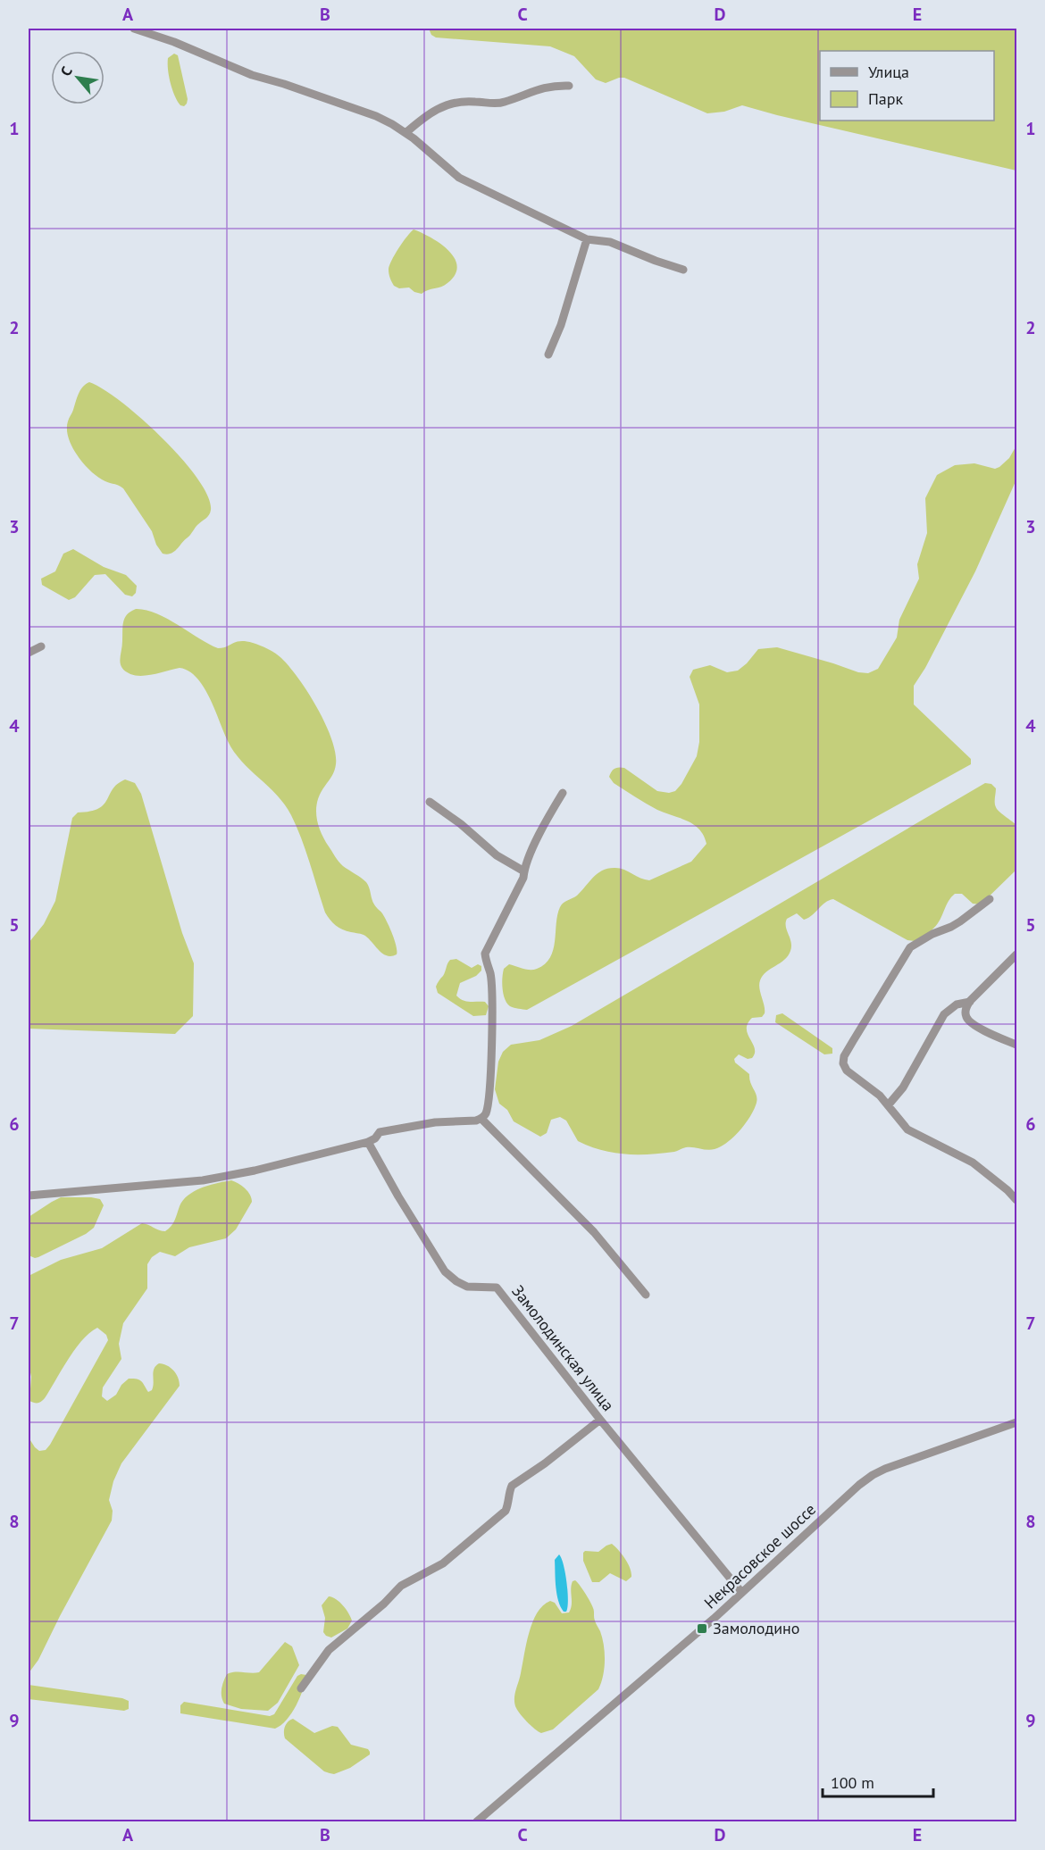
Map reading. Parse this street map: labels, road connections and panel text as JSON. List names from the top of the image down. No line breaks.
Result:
{"streets":{"street":["Замолодинская улица","Некрасовское шоссе"]},"crossings":[["Замолодинская улица","Некрасовское шоссе"]],"places":{"transit":["Замолодино"]},"legend":["Улица","Парк"],"scale_bar":"100 m","north":"top left","grid":{"columns":["A","B","C","D","E"],"rows":["1","2","3","4","5","6","7","8","9"]}}
